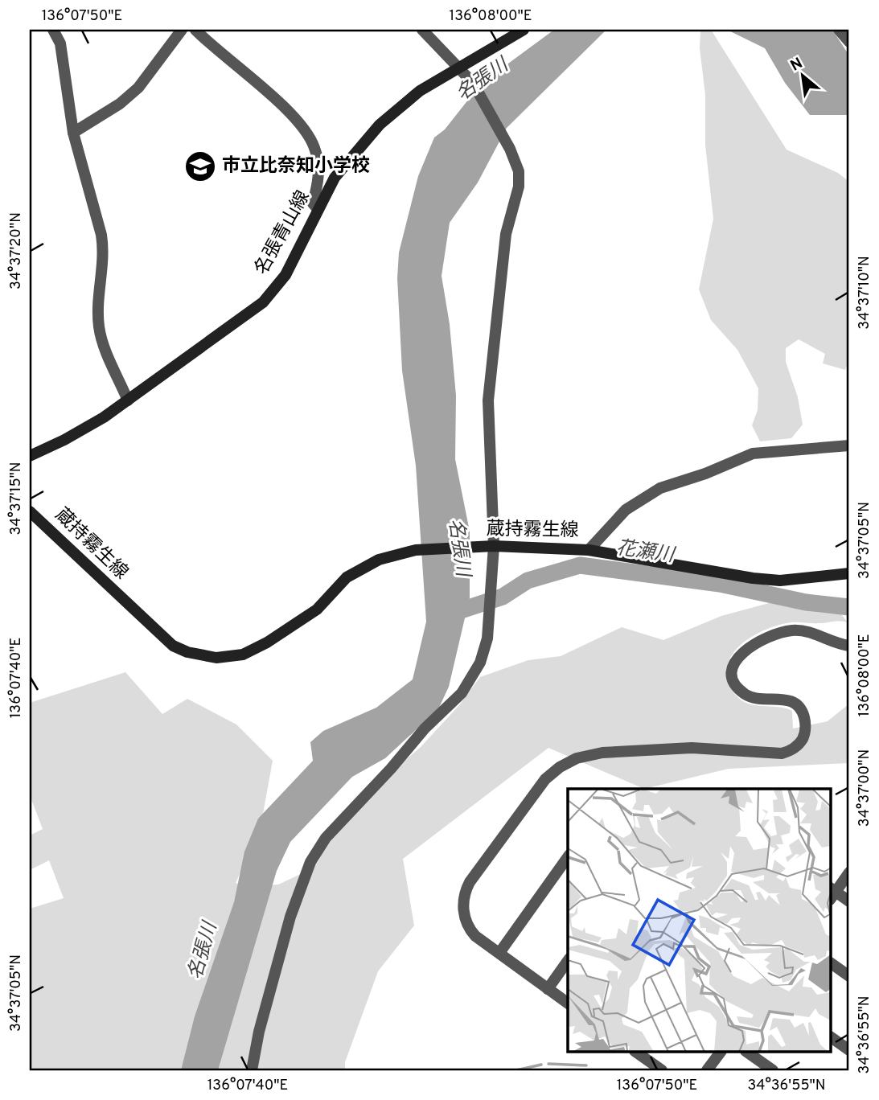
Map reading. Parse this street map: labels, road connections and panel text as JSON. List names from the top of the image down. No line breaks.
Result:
{"streets":{"main road":["名張青山線","蔵持霧生線"]},"water":["名張川","花瀬川"],"places":{"school or university":["市立比奈知小学校"]},"north":"top left","coordinates":["136°07'50\"E","136°08'00\"E","34°37'20\"N","34°37'10\"N","34°37'15\"N","34°37'05\"N","136°07'40\"E","34°37'00\"N","34°36'55\"N"]}
